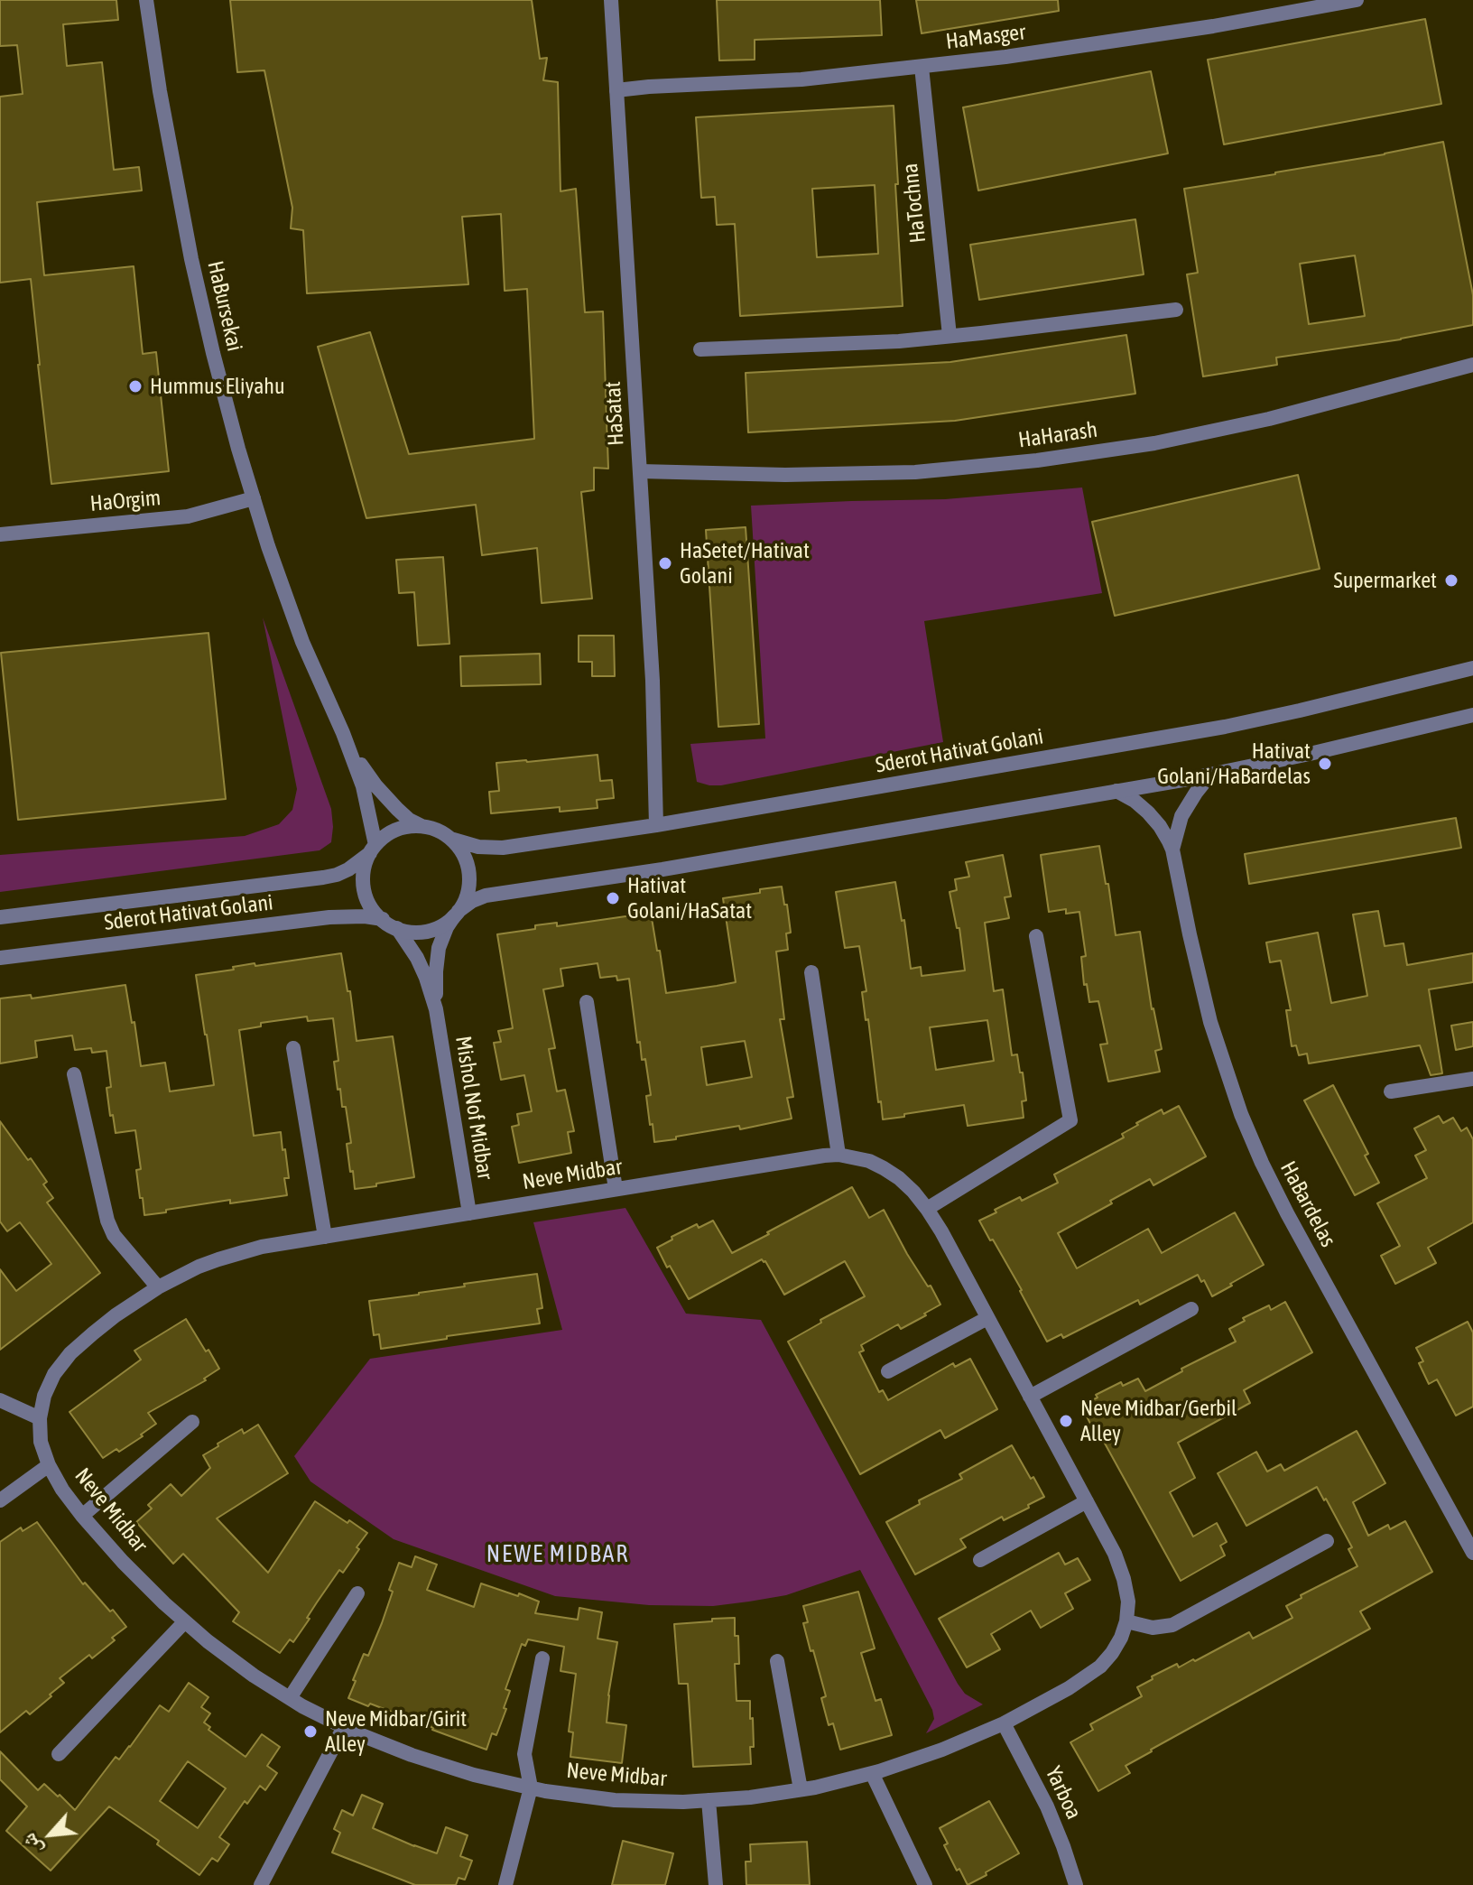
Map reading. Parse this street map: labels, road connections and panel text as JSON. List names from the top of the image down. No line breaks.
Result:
{"streets":{"street":["HaMasger","HaTochna","HaBursekai","HaSatat","HaHarash","HaOrgim","Sderot Hativat Golani","Mishol Nof Midbar","Neve Midbar","HaBardelas","Yarboa"]},"crossings":[["HaMasger","HaTochna"],["HaMasger","HaSatat"],["HaBursekai","HaOrgim"],["HaBursekai","Sderot Hativat Golani"],["HaBursekai","Mishol Nof Midbar"],["HaSatat","HaHarash"],["HaSatat","Sderot Hativat Golani"],["Sderot Hativat Golani","Mishol Nof Midbar"],["Mishol Nof Midbar","Neve Midbar"],["Neve Midbar","Yarboa"]],"districts":["NEWE MIDBAR"],"places":["Hummus Eliyahu","HaSetet/Hativat Golani","Supermarket","Hativat Golani/HaBardelas","Hativat Golani/HaSatat","Neve Midbar/Gerbil Alley","Neve Midbar/Girit Alley"],"north":"bottom left"}
